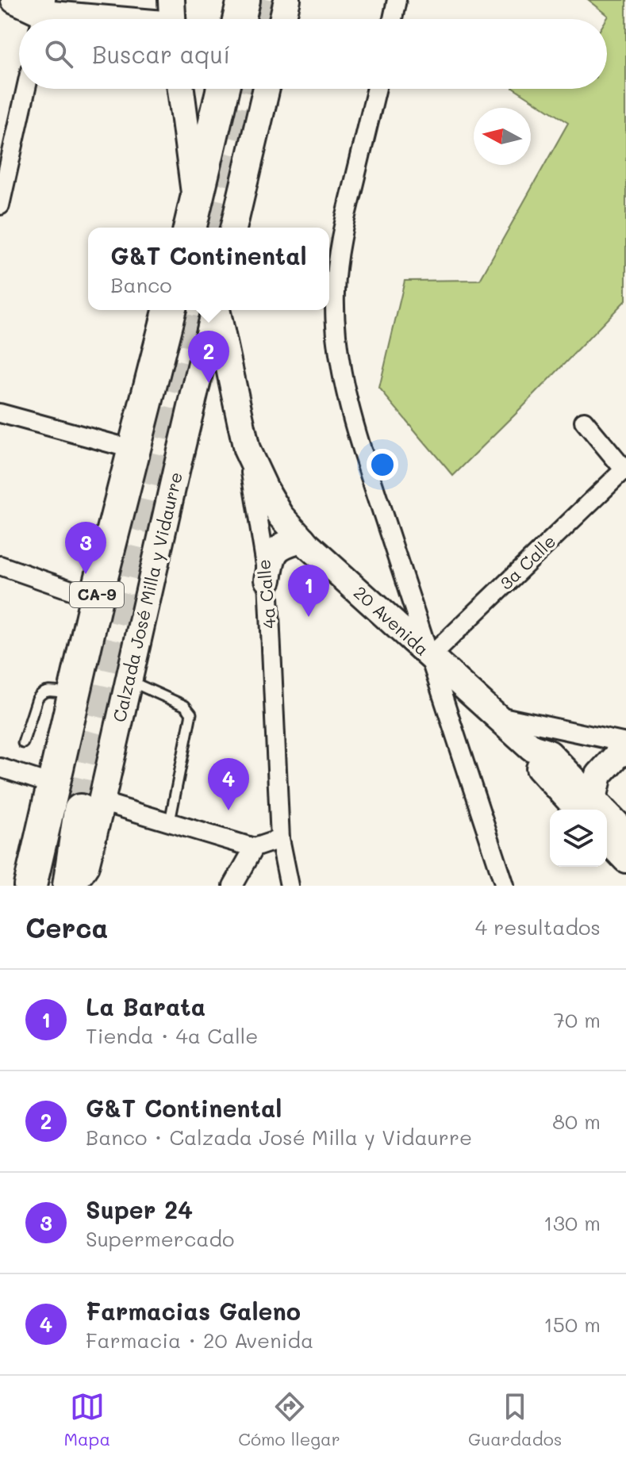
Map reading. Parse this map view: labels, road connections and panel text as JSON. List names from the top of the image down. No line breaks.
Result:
{"streets":{"highway":["CA-9","Calzada José Milla y Vidaurre"],"street":["3a Calle","4a Calle","20 Avenida"]},"crossings":[["3a Calle","20 Avenida"],["4a Calle","20 Avenida"]],"north":"left","page":{"search":"Buscar aquí","popup":["G&T Continental","Banco"],"pins":["2","3","1","4"],"heading":["Cerca","4 resultados"],"list":[{"mark":"1","name":"La Barata","note":"Tienda · 4a Calle","value":"70 m"},{"mark":"2","name":"G&T Continental","note":"Banco · Calzada José Milla y Vidaurre","value":"80 m"},{"mark":"3","name":"Super 24","note":"Supermercado","value":"130 m"},{"mark":"4","name":"Farmacias Galeno","note":"Farmacia · 20 Avenida","value":"150 m"}],"nav":["Mapa","Cómo llegar","Guardados"]}}
